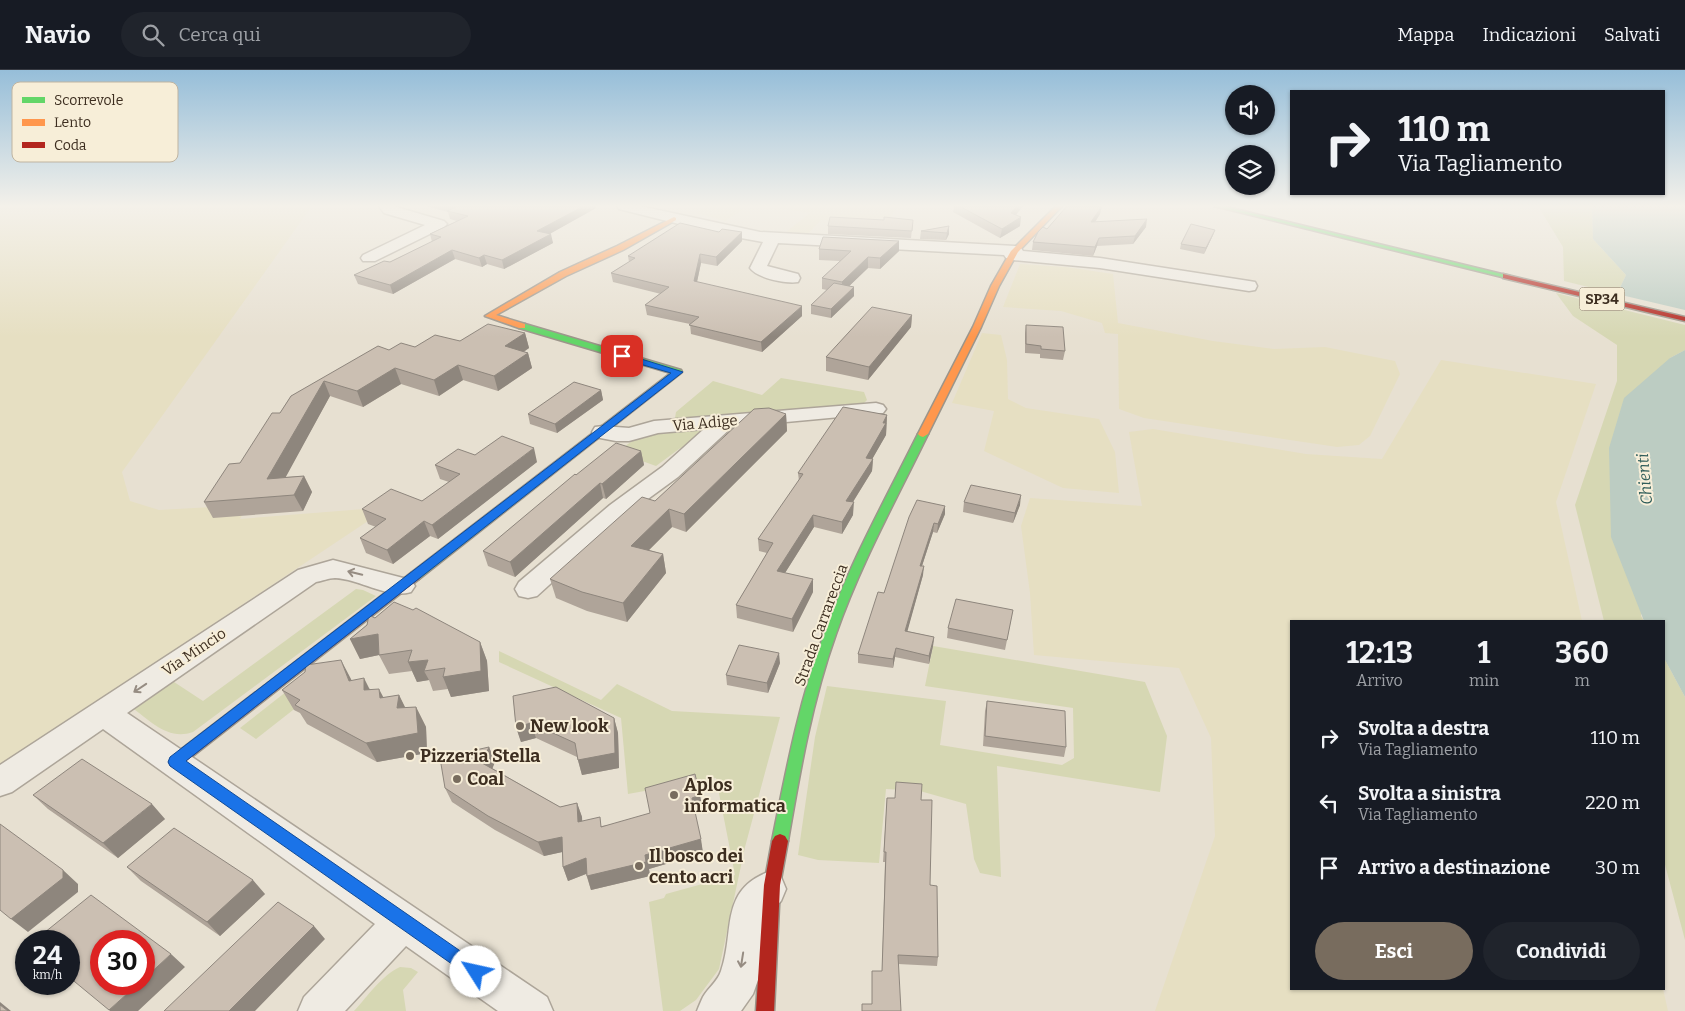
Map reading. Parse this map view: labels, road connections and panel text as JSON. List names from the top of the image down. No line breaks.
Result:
{"streets":{"main road":["SP34","Strada Carrareccia"],"street":["Via Adige","Via Mincio"]},"one_way":["Via Mincio"],"water":["Chienti"],"places":["New look","Pizzeria Stella","Coal","Aplos informatica","Il bosco dei cento acri"],"legend":["Scorrevole","Lento","Coda"],"page":{"header":"Navio","search":"Cerca qui","nav":["Mappa","Indicazioni","Salvati"],"turn":["110 m","Via Tagliamento"],"eta":["12:13","Arrivo","1","min","360","m"],"list":[{"name":"Svolta a destra","note":"Via Tagliamento","value":"110 m"},{"name":"Svolta a sinistra","note":"Via Tagliamento","value":"220 m"},{"name":"Arrivo a destinazione","value":"30 m"}],"buttons":["Esci","Condividi"],"speed":"24 km/h","limit":"30"}}
